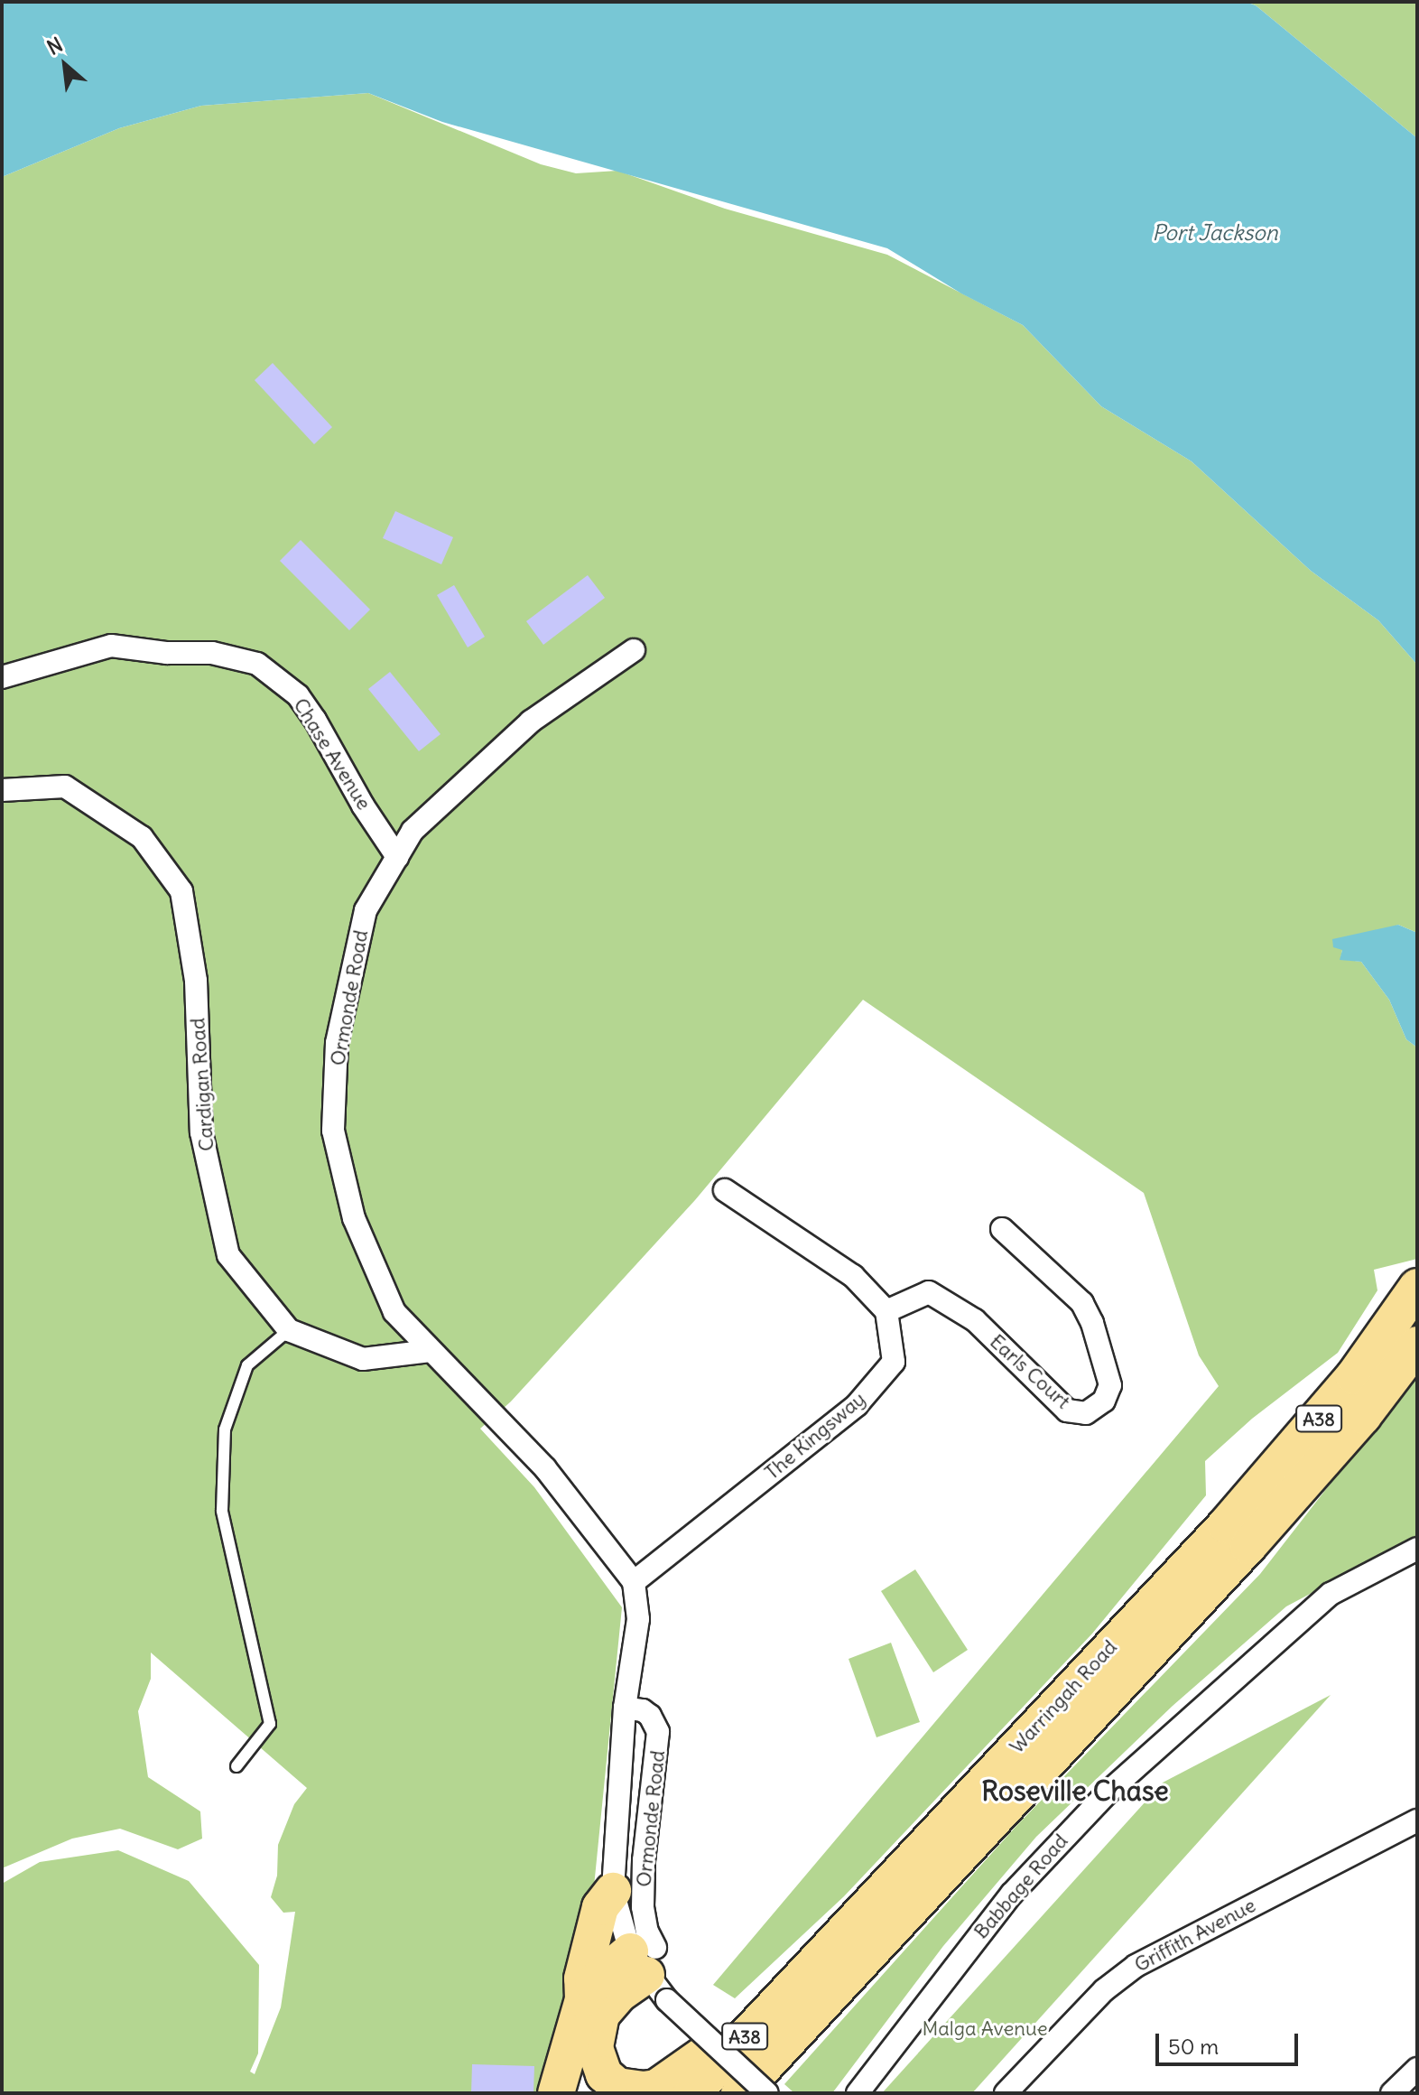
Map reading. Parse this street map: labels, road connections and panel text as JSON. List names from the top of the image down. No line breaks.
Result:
{"streets":{"highway":["A38","Warringah Road"],"street":["Chase Avenue","Ormonde Road","Cardigan Road","Earls Court","The Kingsway","Babbage Road","Griffith Avenue"]},"crossings":[["Chase Avenue","Ormonde Road"],["Ormonde Road","Cardigan Road"],["Ormonde Road","The Kingsway"],["Earls Court","The Kingsway"]],"districts":["Roseville Chase"],"water":["Port Jackson"],"parks":["Malga Avenue"],"scale_bar":"50 m","north":"top left"}
